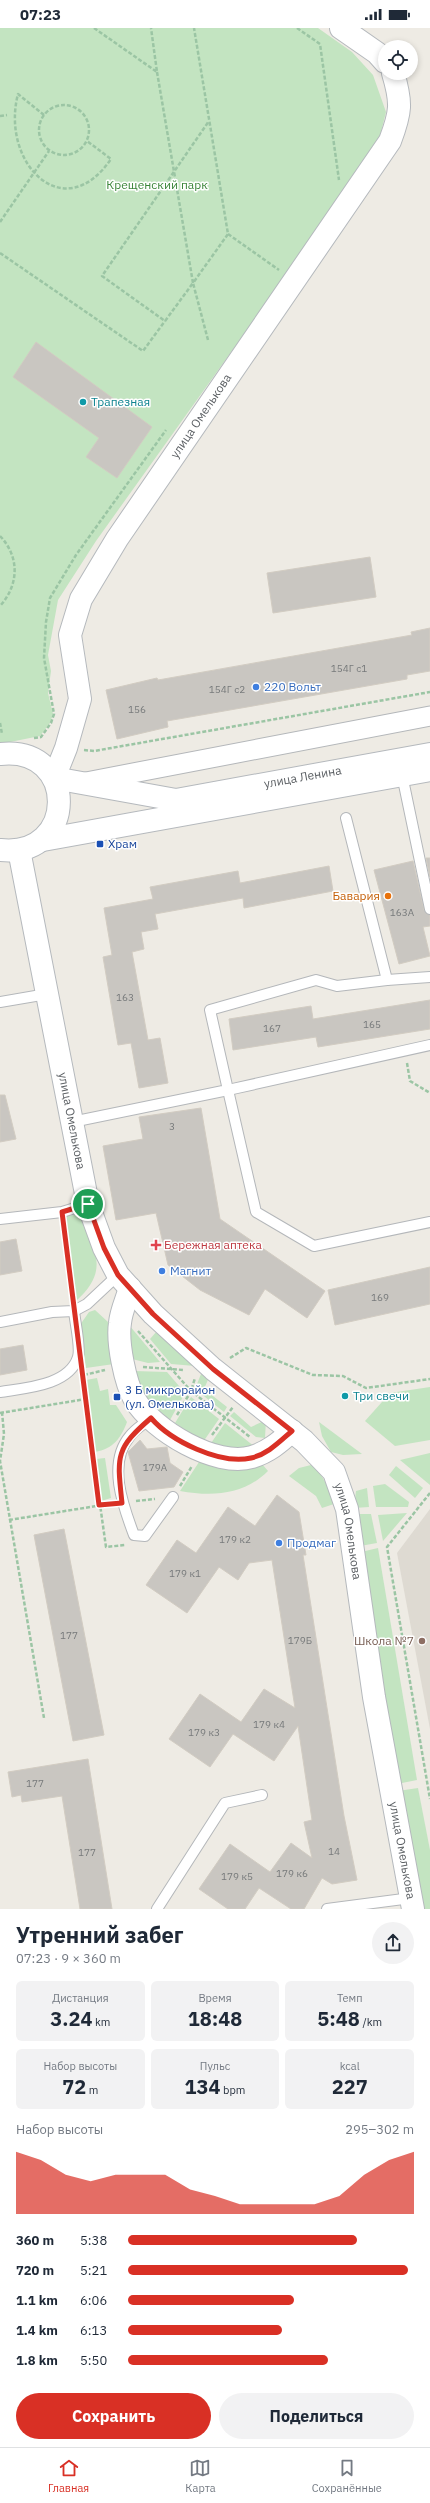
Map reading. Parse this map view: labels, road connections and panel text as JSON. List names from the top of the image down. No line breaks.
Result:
{"streets":{"street":["улица Омелькова","улица Ленина"]},"parks":["Крещенский парк"],"places":{"other":["Трапезная","220 Вольт","Бавария","Магнит","Три свечи","Продмаг","Школа №7"],"transit":["Храм","3 Б микрорайон (ул. Омелькова)"],"health":["Бережная аптека"]},"house_numbers":["154Г с1","154Г с2","156","163А","163","165","167","3","169","179А","179 к2","179 к1","177","179Б","179 к4","179 к3","177","14","177","179 к6","179 к5"],"page":{"status":"07:23","heading":["Утренний забег","07:23 · 9 × 360 m"],"stats":[["Дистанция","3.24 km"],["Время","18:48"],["Темп","5:48 /km"],["Набор высоты","72 m"],["Пульс","134 bpm"],["kcal","227"]],"chart":["Набор высоты","295–302 m"],"list":[{"name":"360 m","note":"5:38"},{"name":"720 m","note":"5:21"},{"name":"1.1 km","note":"6:06"},{"name":"1.4 km","note":"6:13"},{"name":"1.8 km","note":"5:50"}],"buttons":["Сохранить","Поделиться"],"tabs":["Главная","Карта","Сохранённые"]}}
